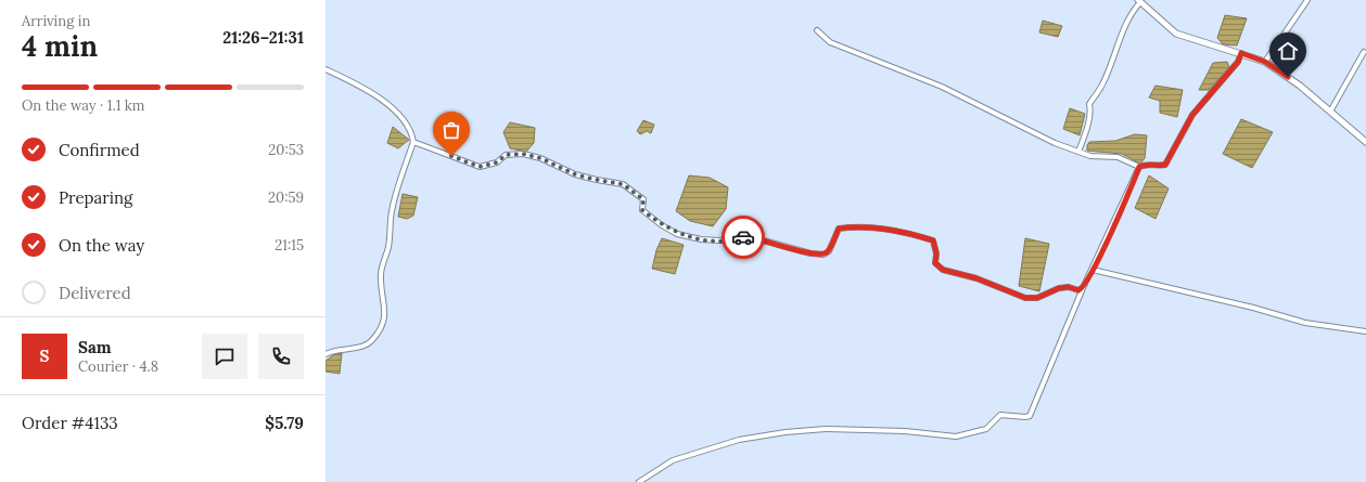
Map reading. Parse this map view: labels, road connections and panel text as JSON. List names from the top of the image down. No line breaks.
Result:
{"page":{"heading":["4 min","Arriving in","21:26–21:31"],"panel":["Sam","Courier · 4.8","Order #4133","$5.79"],"bar":"On the way · 1.1 km","list":[["Confirmed","20:53"],["Preparing","20:59"],["On the way","21:15"],"Delivered"],"round":"S"}}
